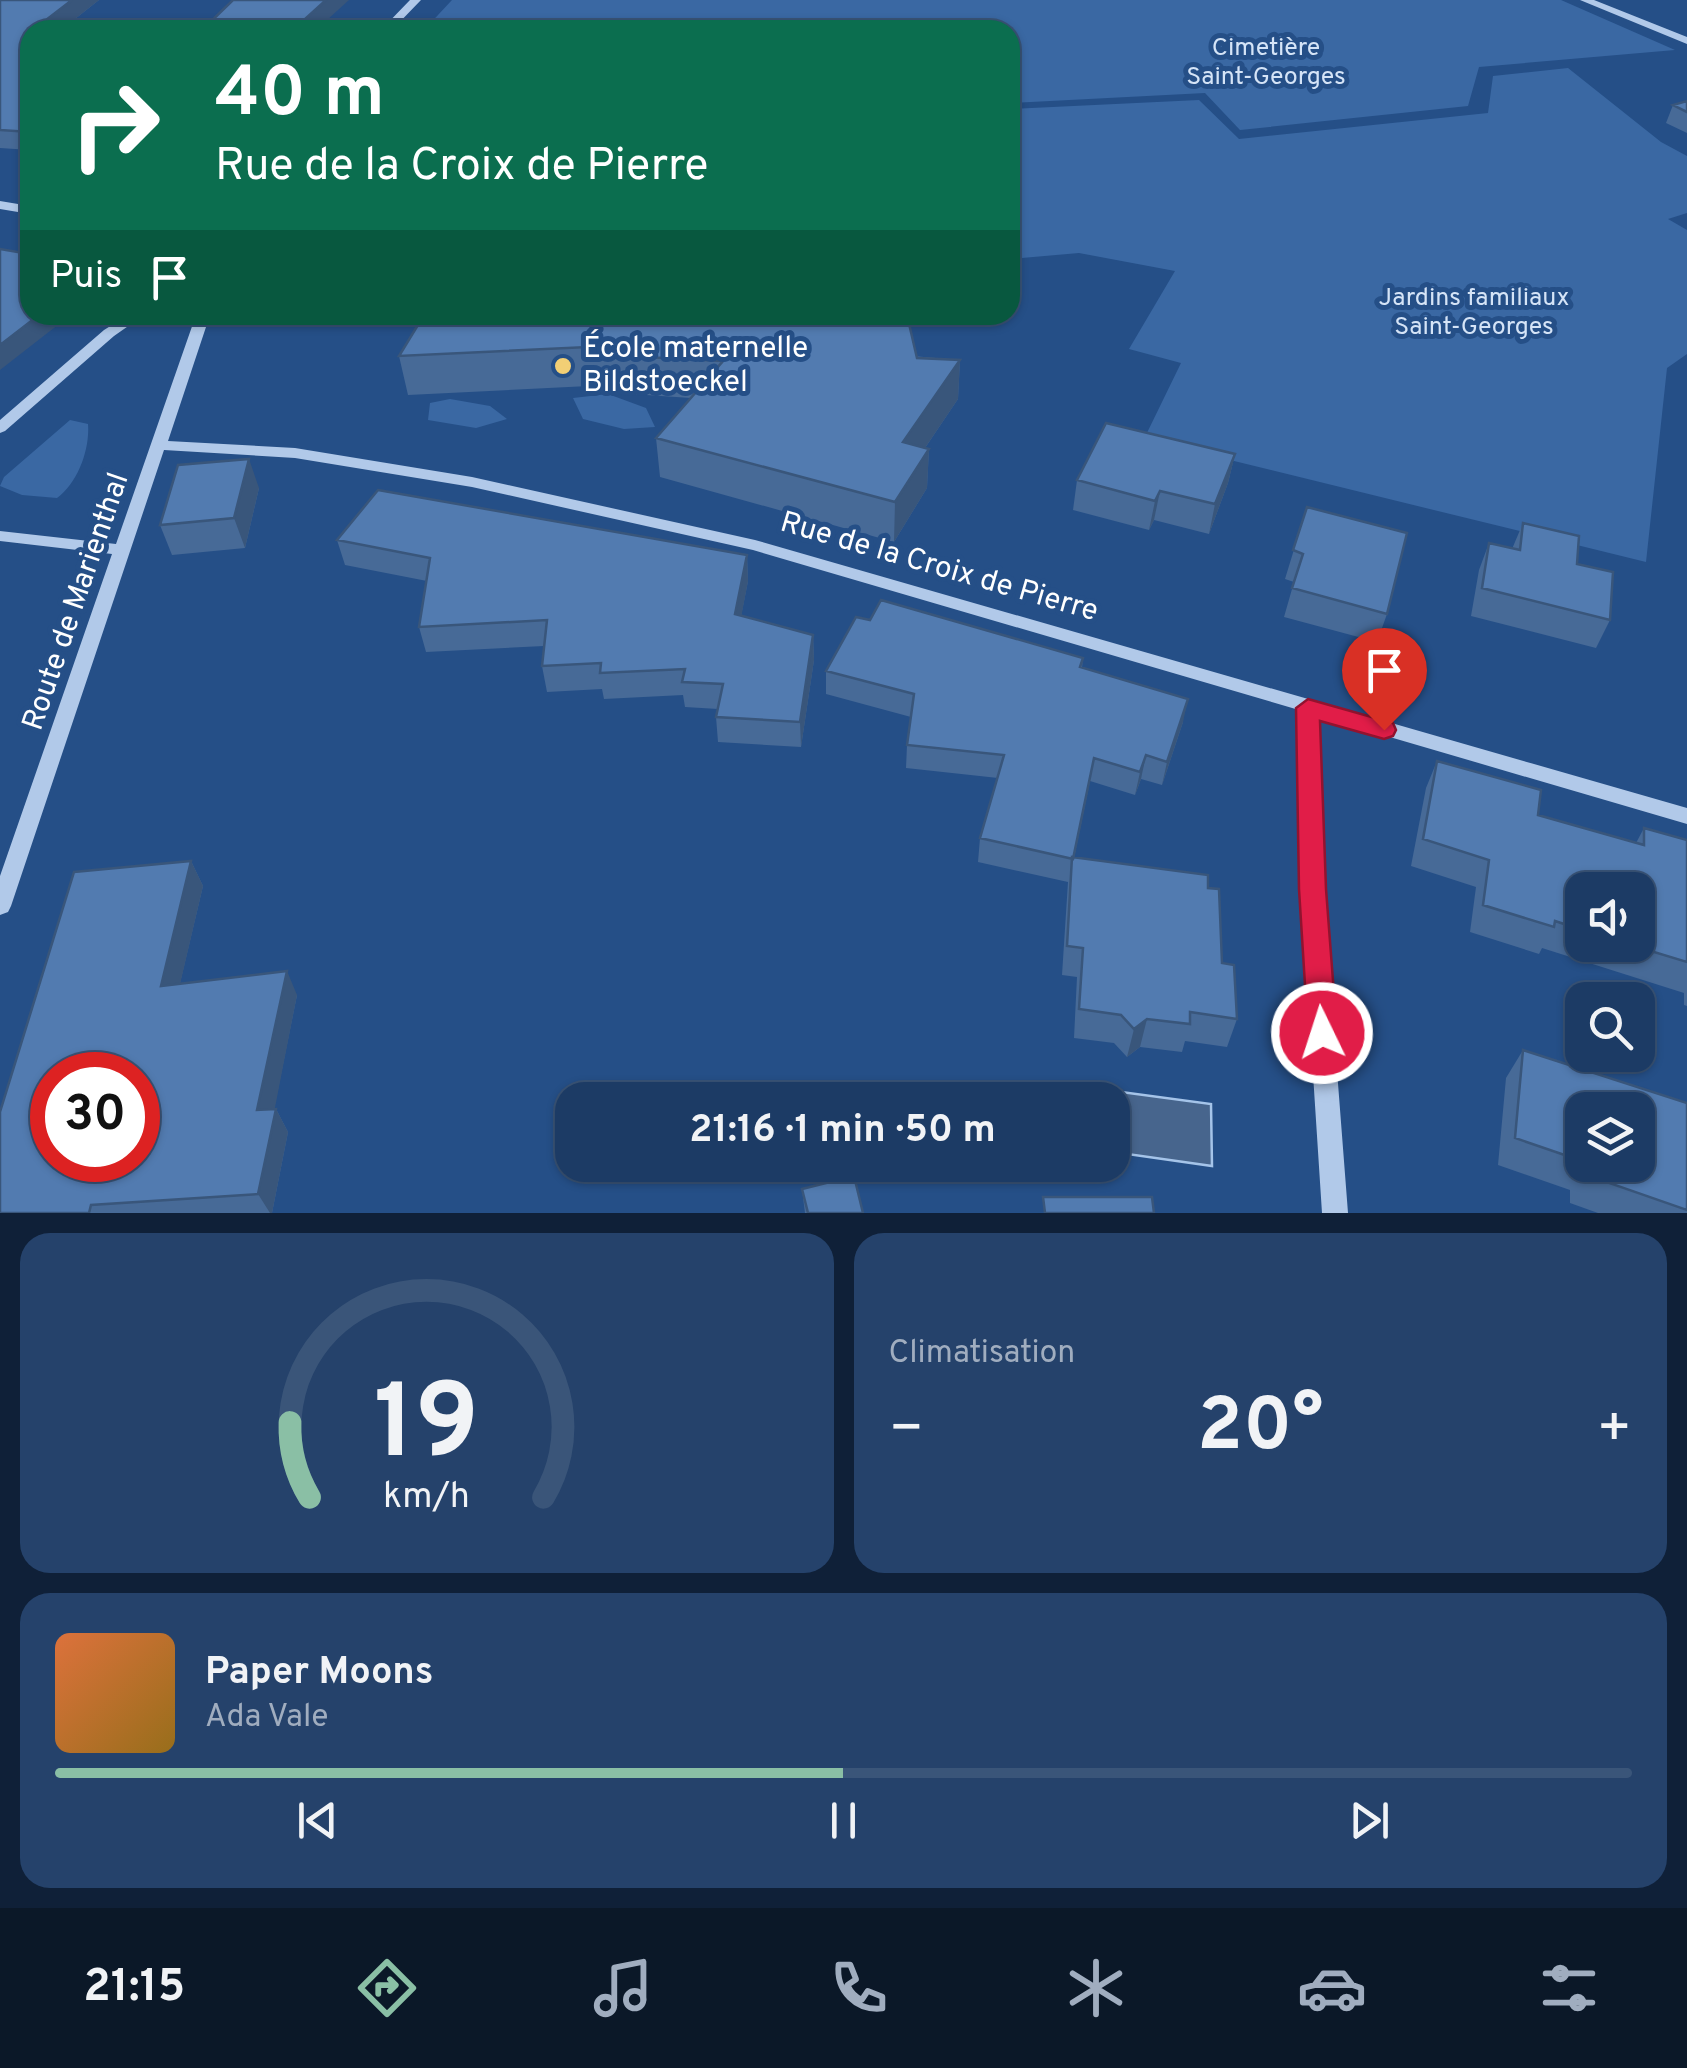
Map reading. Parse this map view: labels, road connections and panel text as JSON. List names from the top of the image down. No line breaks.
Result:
{"streets":{"street":["Rue de la Croix de Pierre","Route de Marienthal"]},"crossings":[["Rue de la Croix de Pierre","Route de Marienthal"]],"parks":["Cimetière Saint-Georges","Jardins familiaux Saint-Georges"],"places":["École maternelle Bildstoeckel"],"page":{"turn":["40 m","Rue de la Croix de Pierre"],"then":"Puis","limit":"30","trip":"21:16 · 1 min · 50 m","tile":"Climatisation","heat":["−","20°","+"],"song":["Paper Moons","Ada Vale"],"tabs":"21:15","gauge":["19","km/h"]}}
